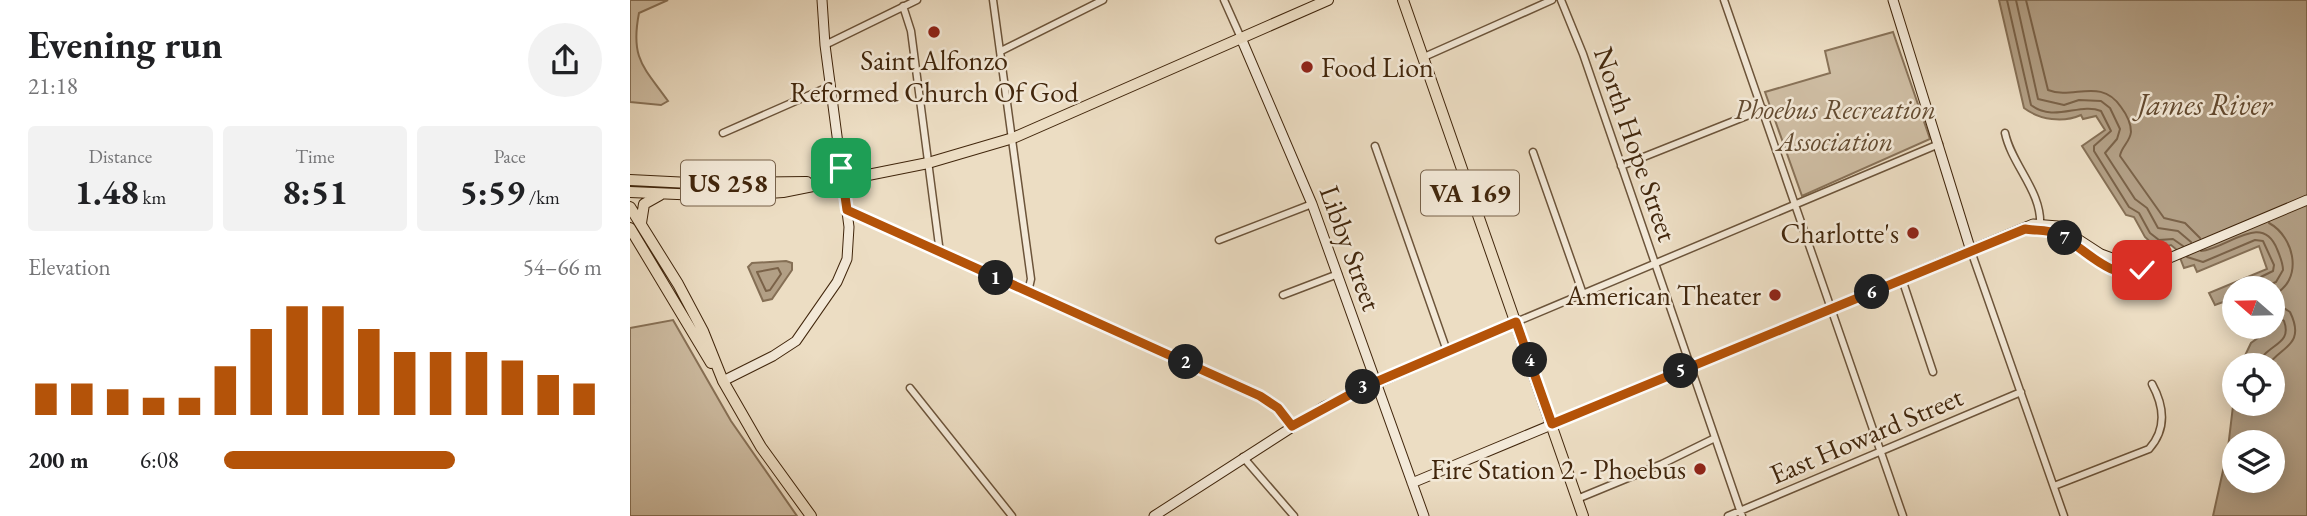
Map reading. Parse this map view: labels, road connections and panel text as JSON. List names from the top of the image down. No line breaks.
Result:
{"streets":{"main road":["US 258","VA 169","Libby Street"],"street":["North Hope Street","East Howard Street"]},"crossings":[["North Hope Street","East Howard Street"],["US 258","Libby Street"]],"water":["James River"],"parks":["Phoebus Recreation Association"],"places":["Saint Alfonzo Reformed Church Of God","Food Lion","Charlotte's","American Theater","Fire Station 2 - Phoebus"],"north":"left","page":{"heading":["Evening run","21:18"],"stats":[["Distance","1.48 km"],["Time","8:51"],["Pace","5:59 /km"]],"pins":["7","1","6","4","2","5","3"],"chart":["Elevation","54–66 m"],"list":[{"name":"200 m","note":"6:08"}]}}
